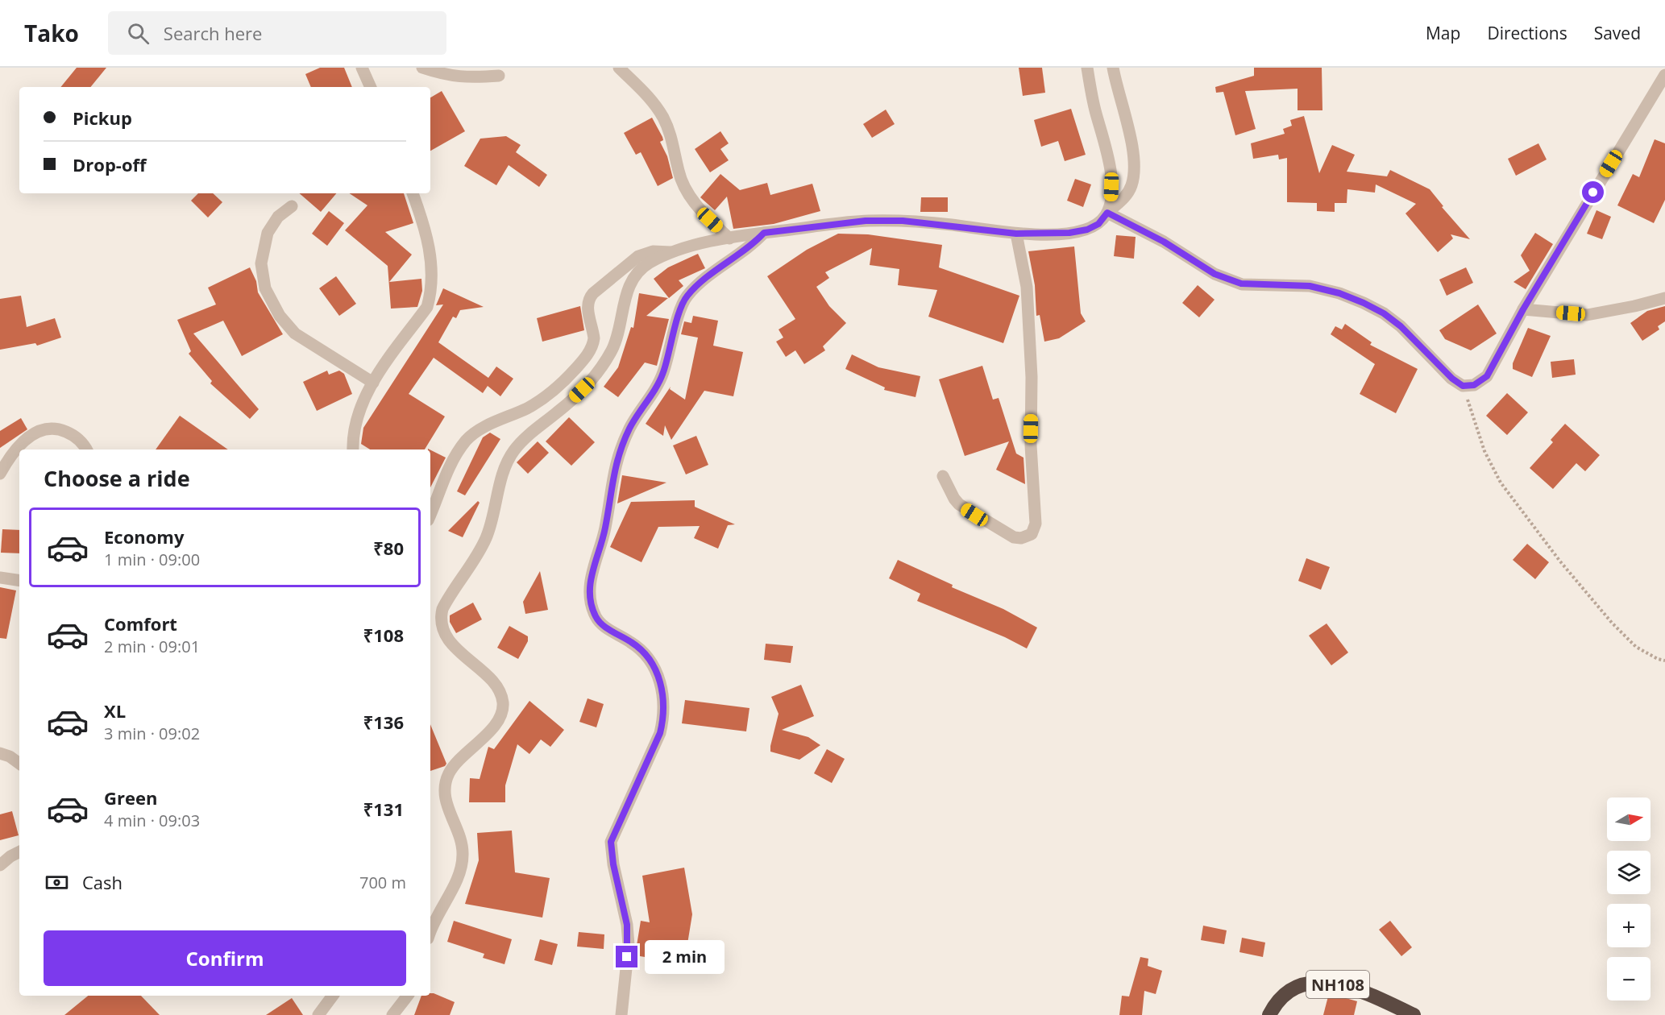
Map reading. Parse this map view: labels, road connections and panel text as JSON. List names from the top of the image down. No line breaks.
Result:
{"streets":{"highway":["NH108"]},"north":"right","page":{"header":"Tako","search":"Search here","nav":["Map","Directions","Saved"],"banner":["Pickup","Drop-off"],"heading":"Choose a ride","list":[{"name":"Economy","note":"1 min · 09:00","value":"₹80"},{"name":"Comfort","note":"2 min · 09:01","value":"₹108"},{"name":"XL","note":"3 min · 09:02","value":"₹136"},{"name":"Green","note":"4 min · 09:03","value":"₹131"}],"map_buttons":["+","−"],"pay":["Cash","700 m"],"buttons":"Confirm","bubble":"2 min"}}
